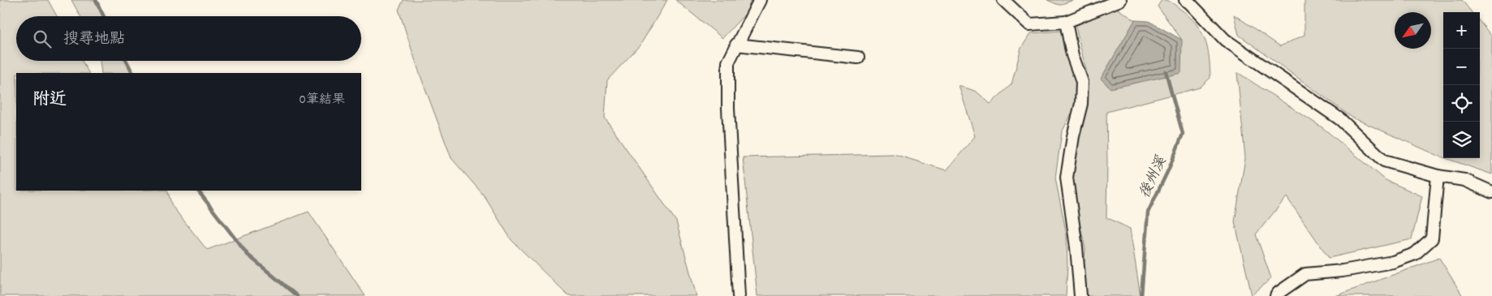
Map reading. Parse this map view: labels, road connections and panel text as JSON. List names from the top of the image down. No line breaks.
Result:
{"water":["後州溪"],"north":"bottom left","page":{"map_buttons":["+","−"],"search":"搜尋地點","heading":["附近","0筆結果"]}}
